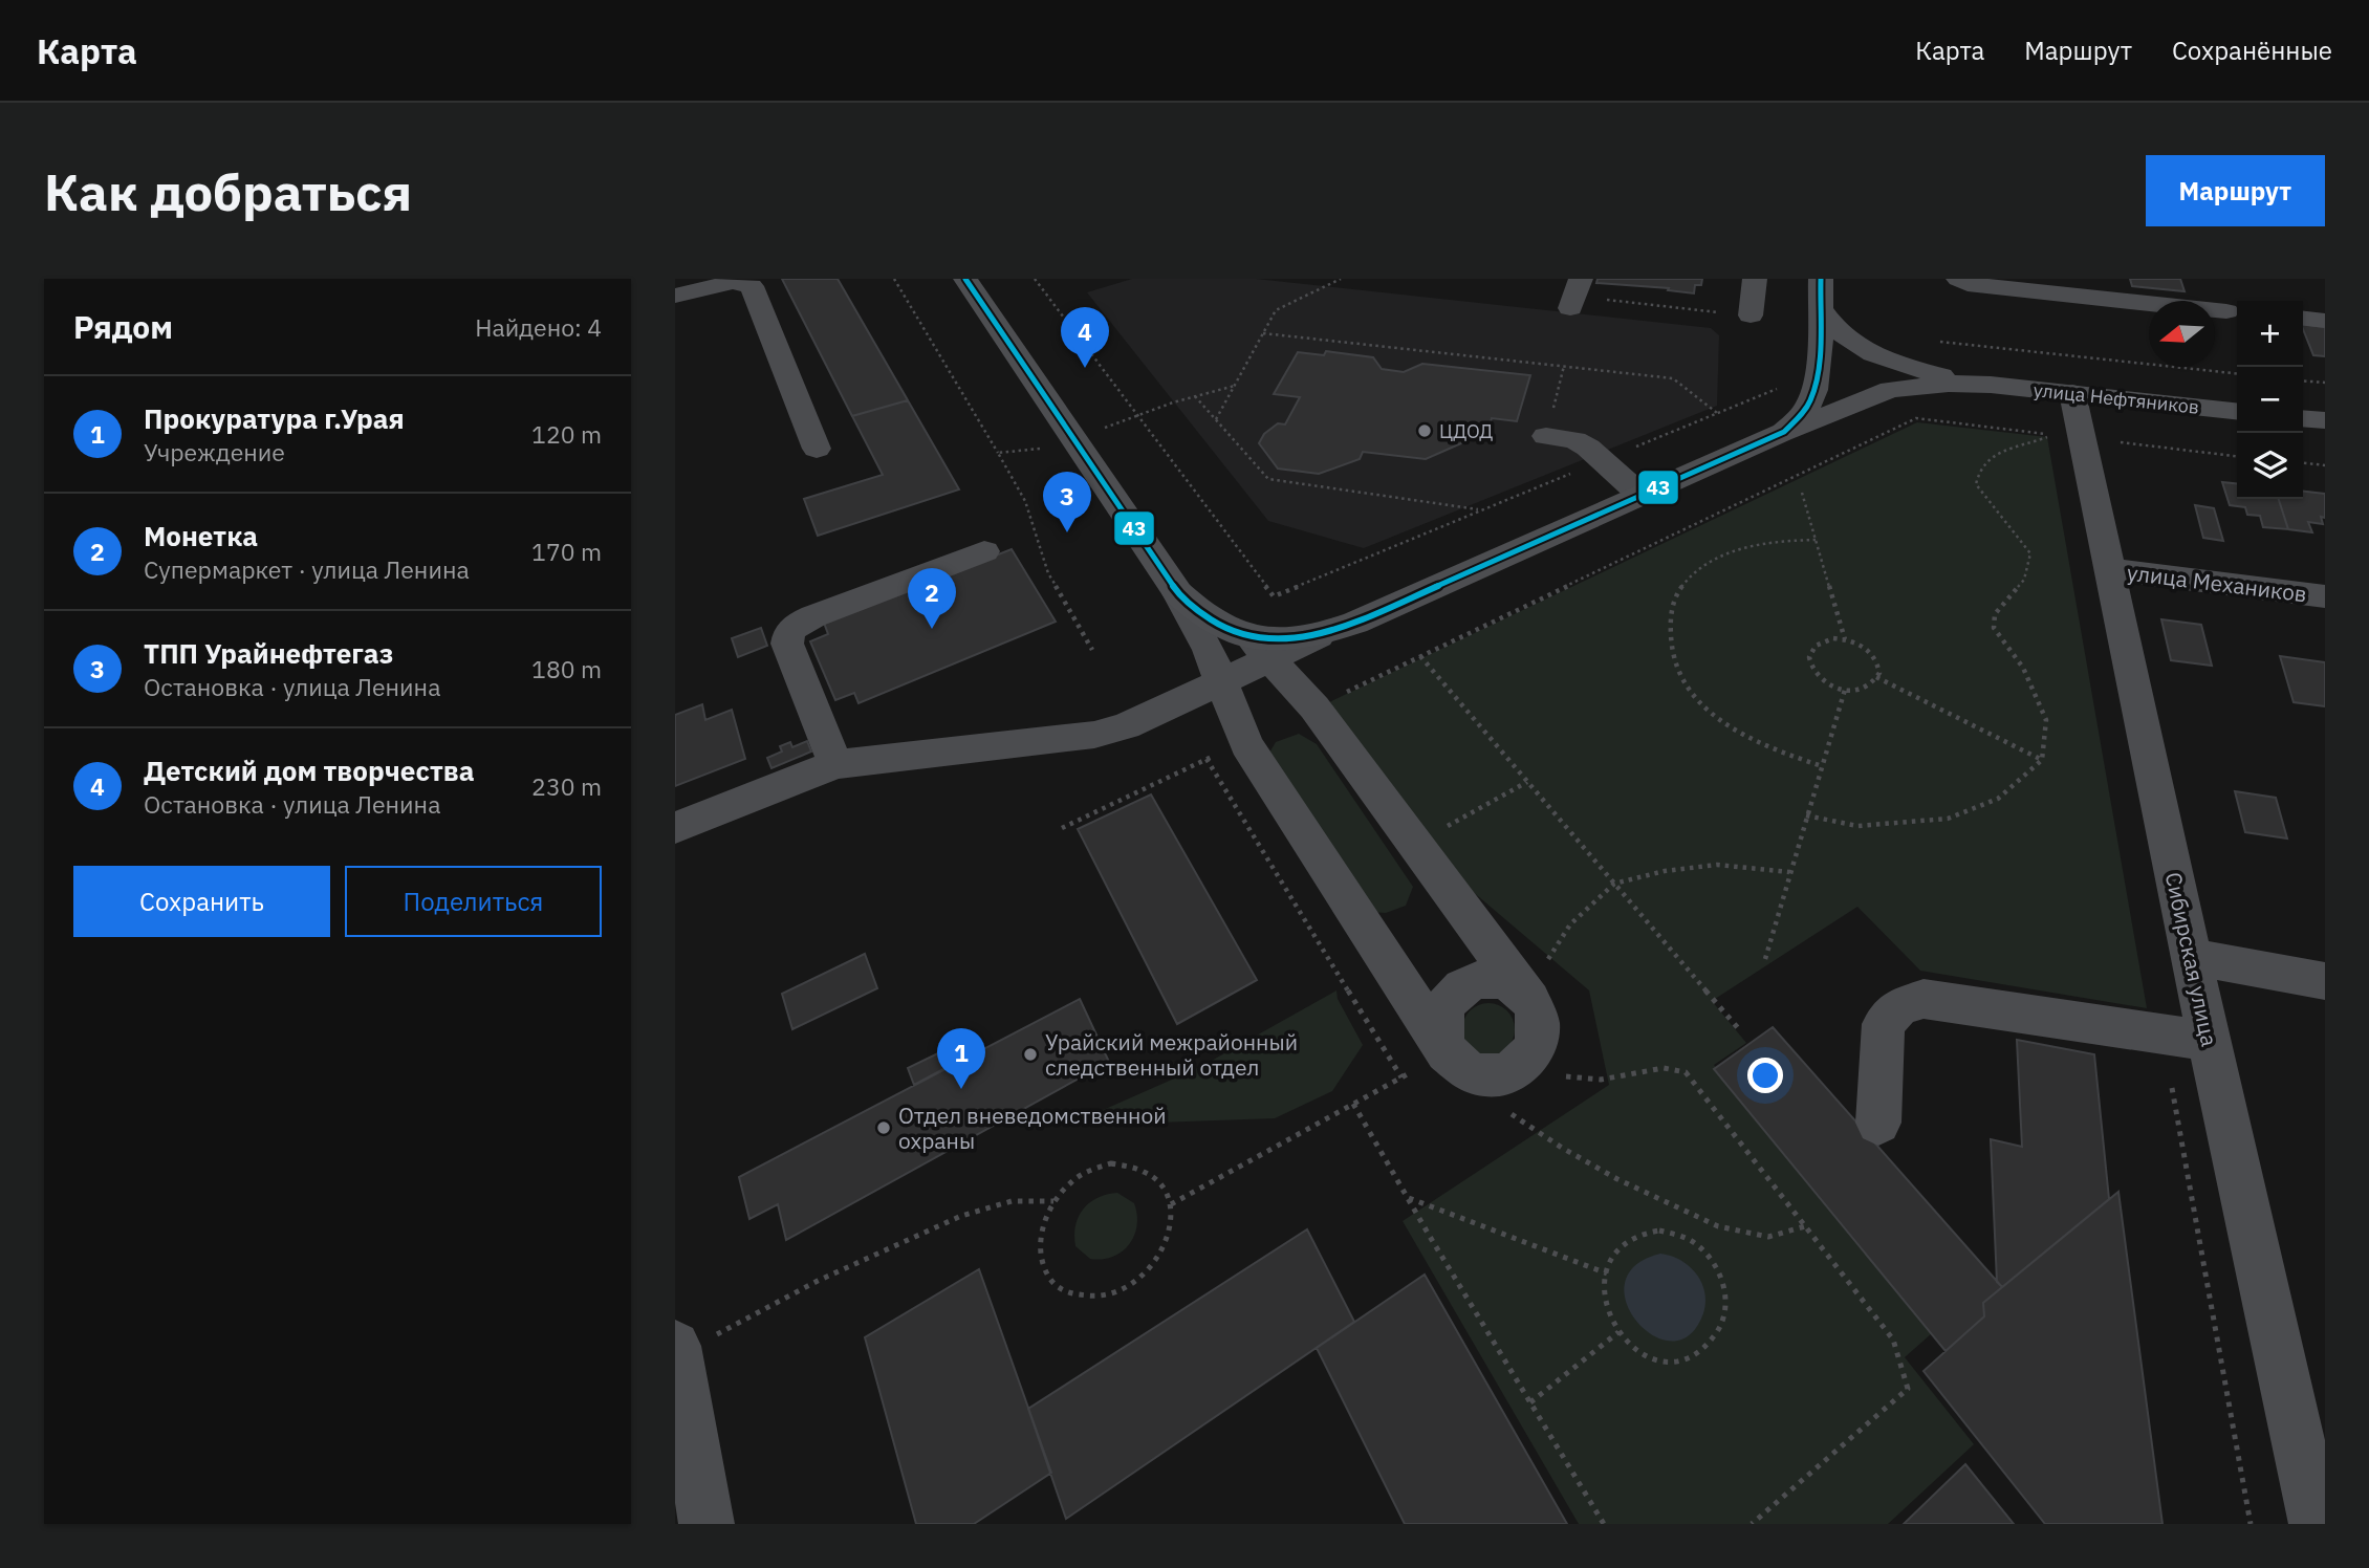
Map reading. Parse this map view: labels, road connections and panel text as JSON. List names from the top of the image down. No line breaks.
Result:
{"streets":{"main road":["улица Нефтяников"],"street":["улица Механиков","Сибирская улица"]},"crossings":[["улица Нефтяников","Сибирская улица"],["улица Механиков","Сибирская улица"]],"places":["ЦДОД","Урайский межрайонный следственный отдел","Отдел вневедомственной охраны"],"lines":["transit line 43"],"north":"left","page":{"header":"Карта","nav":["Карта","Маршрут","Сохранённые"],"buttons":["Маршрут",["Сохранить","Поделиться"]],"title":"Как добраться","heading":["Рядом","Найдено: 4"],"map_buttons":["+","−"],"pins":["4","3","2","1"],"list":[{"mark":"1","name":"Прокуратура г.Урая","note":"Учреждение","value":"120 m"},{"mark":"2","name":"Монетка","note":"Супермаркет · улица Ленина","value":"170 m"},{"mark":"3","name":"ТПП Урайнефтегаз","note":"Остановка · улица Ленина","value":"180 m"},{"mark":"4","name":"Детский дом творчества","note":"Остановка · улица Ленина","value":"230 m"}]}}
